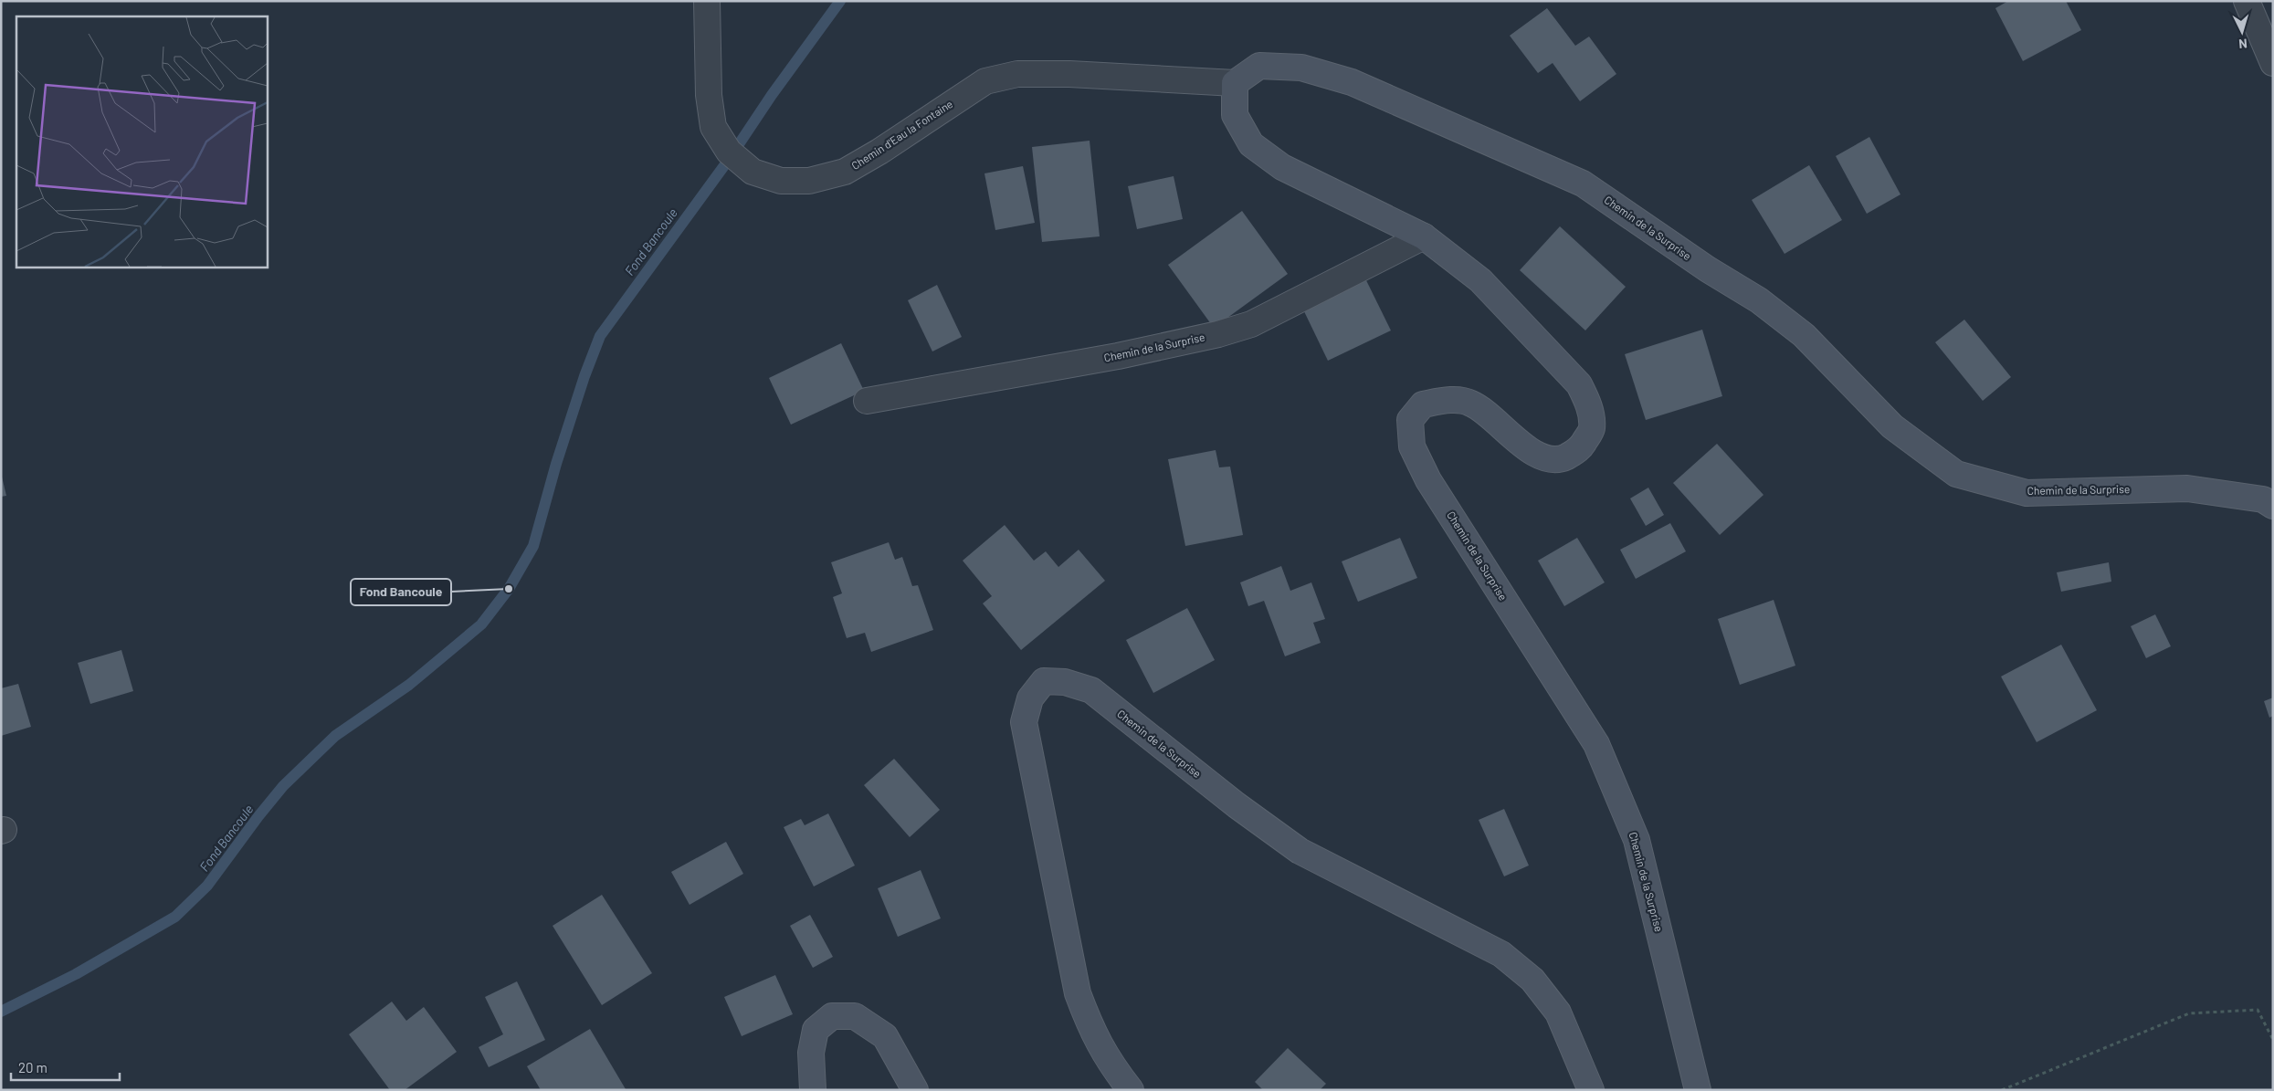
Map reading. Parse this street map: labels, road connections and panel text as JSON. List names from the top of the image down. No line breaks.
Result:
{"streets":{"main road":["Chemin de la Surprise"],"street":["Chemin d'Eau la Fontaine"]},"crossings":[["Chemin d'Eau la Fontaine","Chemin de la Surprise"]],"water":["Fond Bancoule"],"places":["Fond Bancoule"],"scale_bar":"20 m","north":"bottom"}
